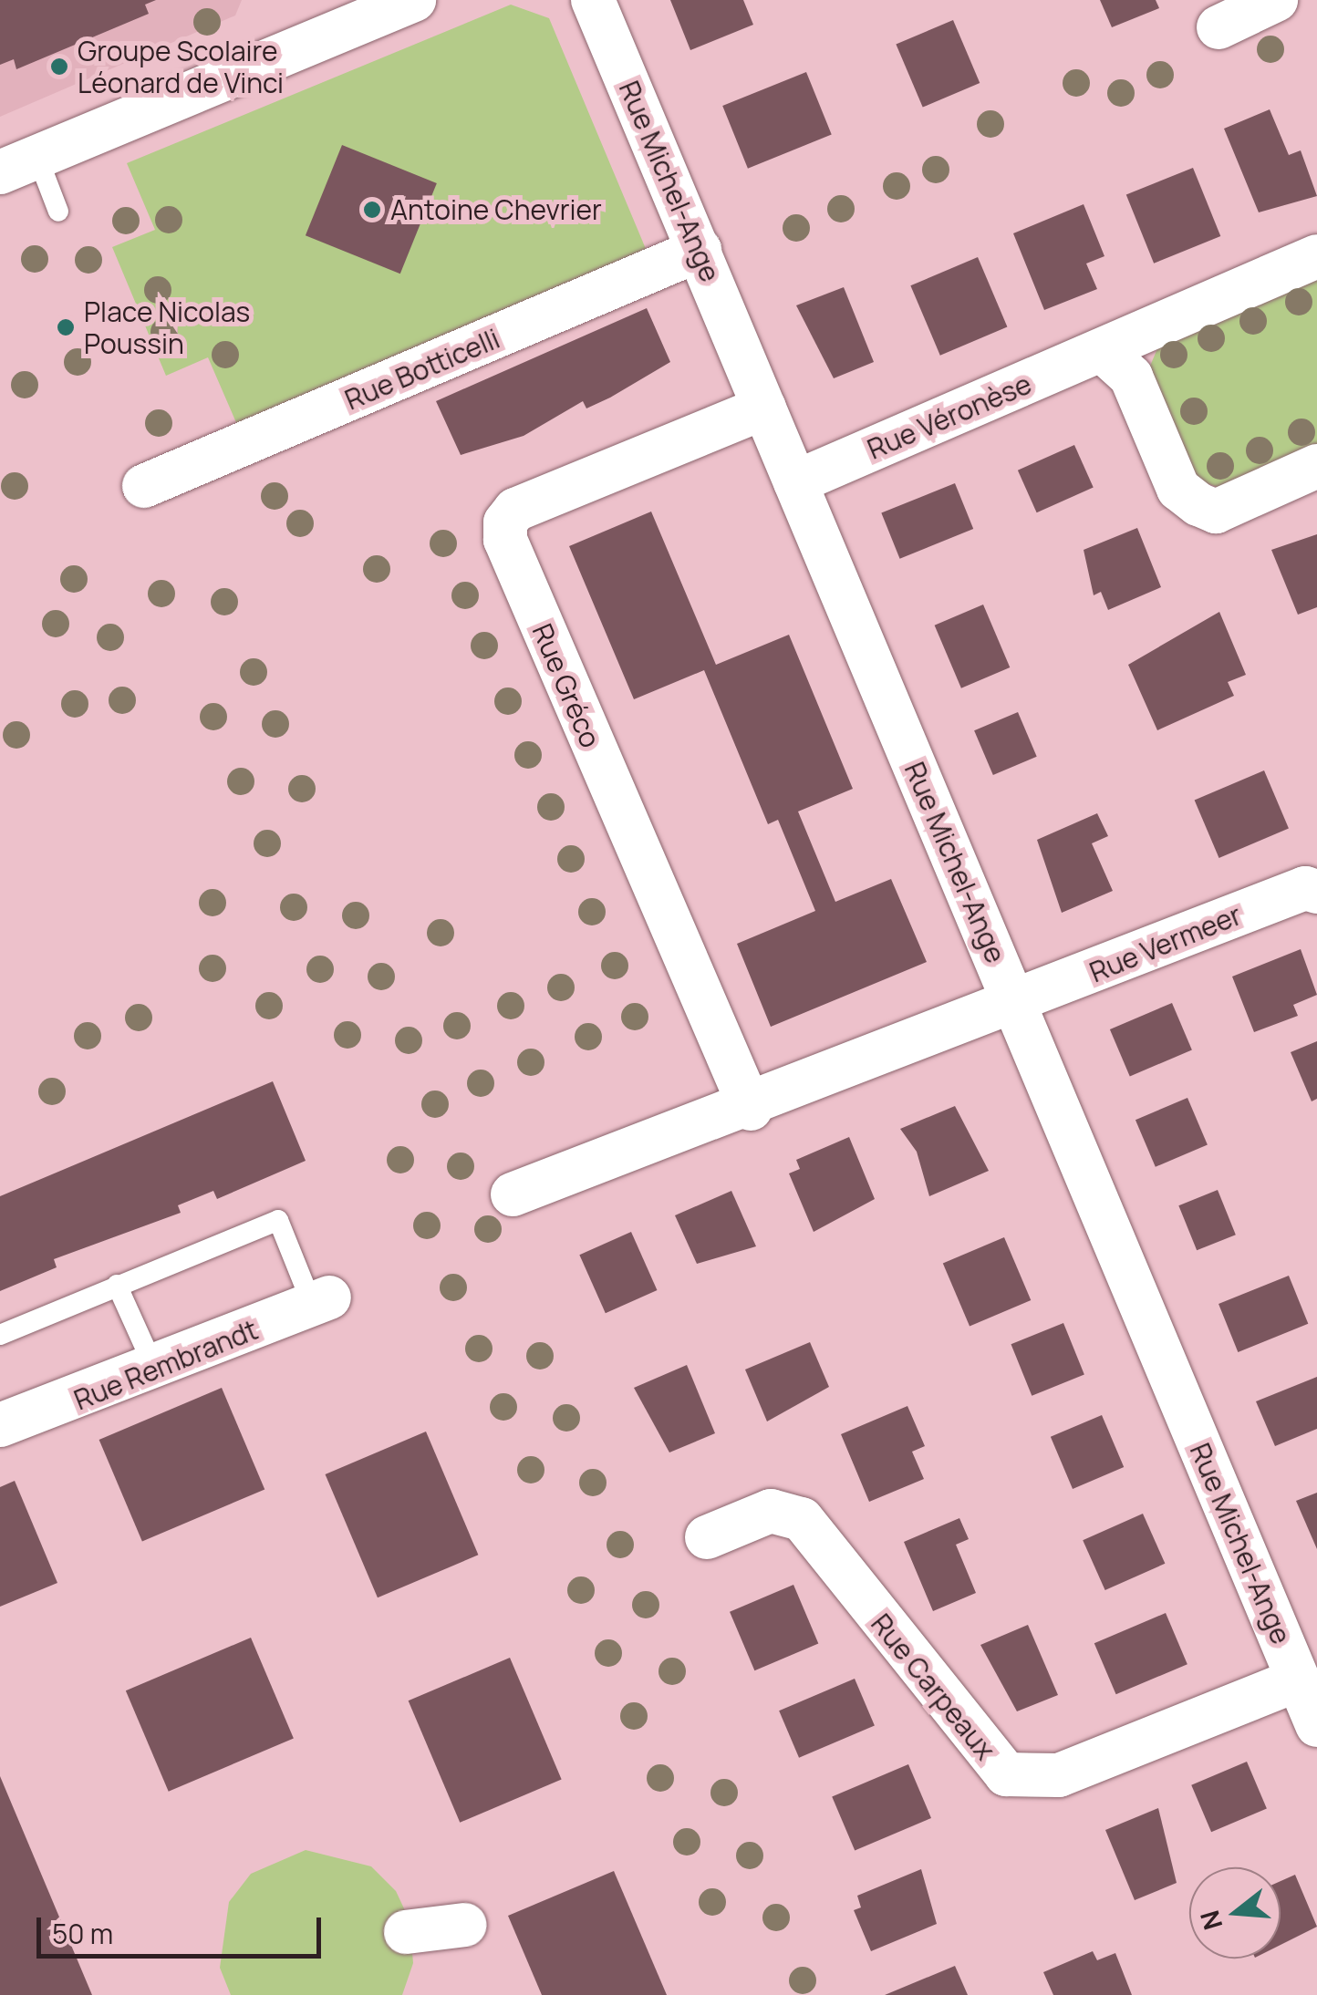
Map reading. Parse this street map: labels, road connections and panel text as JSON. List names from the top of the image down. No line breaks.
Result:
{"streets":{"street":["Rue Michel-Ange","Rue Botticelli","Rue Véronèse","Rue Gréco","Rue Vermeer","Rue Rembrandt","Rue Carpeaux"]},"crossings":[["Rue Michel-Ange","Rue Botticelli"],["Rue Michel-Ange","Rue Véronèse"],["Rue Michel-Ange","Rue Gréco"],["Rue Michel-Ange","Rue Vermeer"],["Rue Michel-Ange","Rue Carpeaux"]],"places":["Groupe Scolaire Léonard de Vinci","Antoine Chevrier","Place Nicolas Poussin"],"scale_bar":"50 m","north":"left"}
